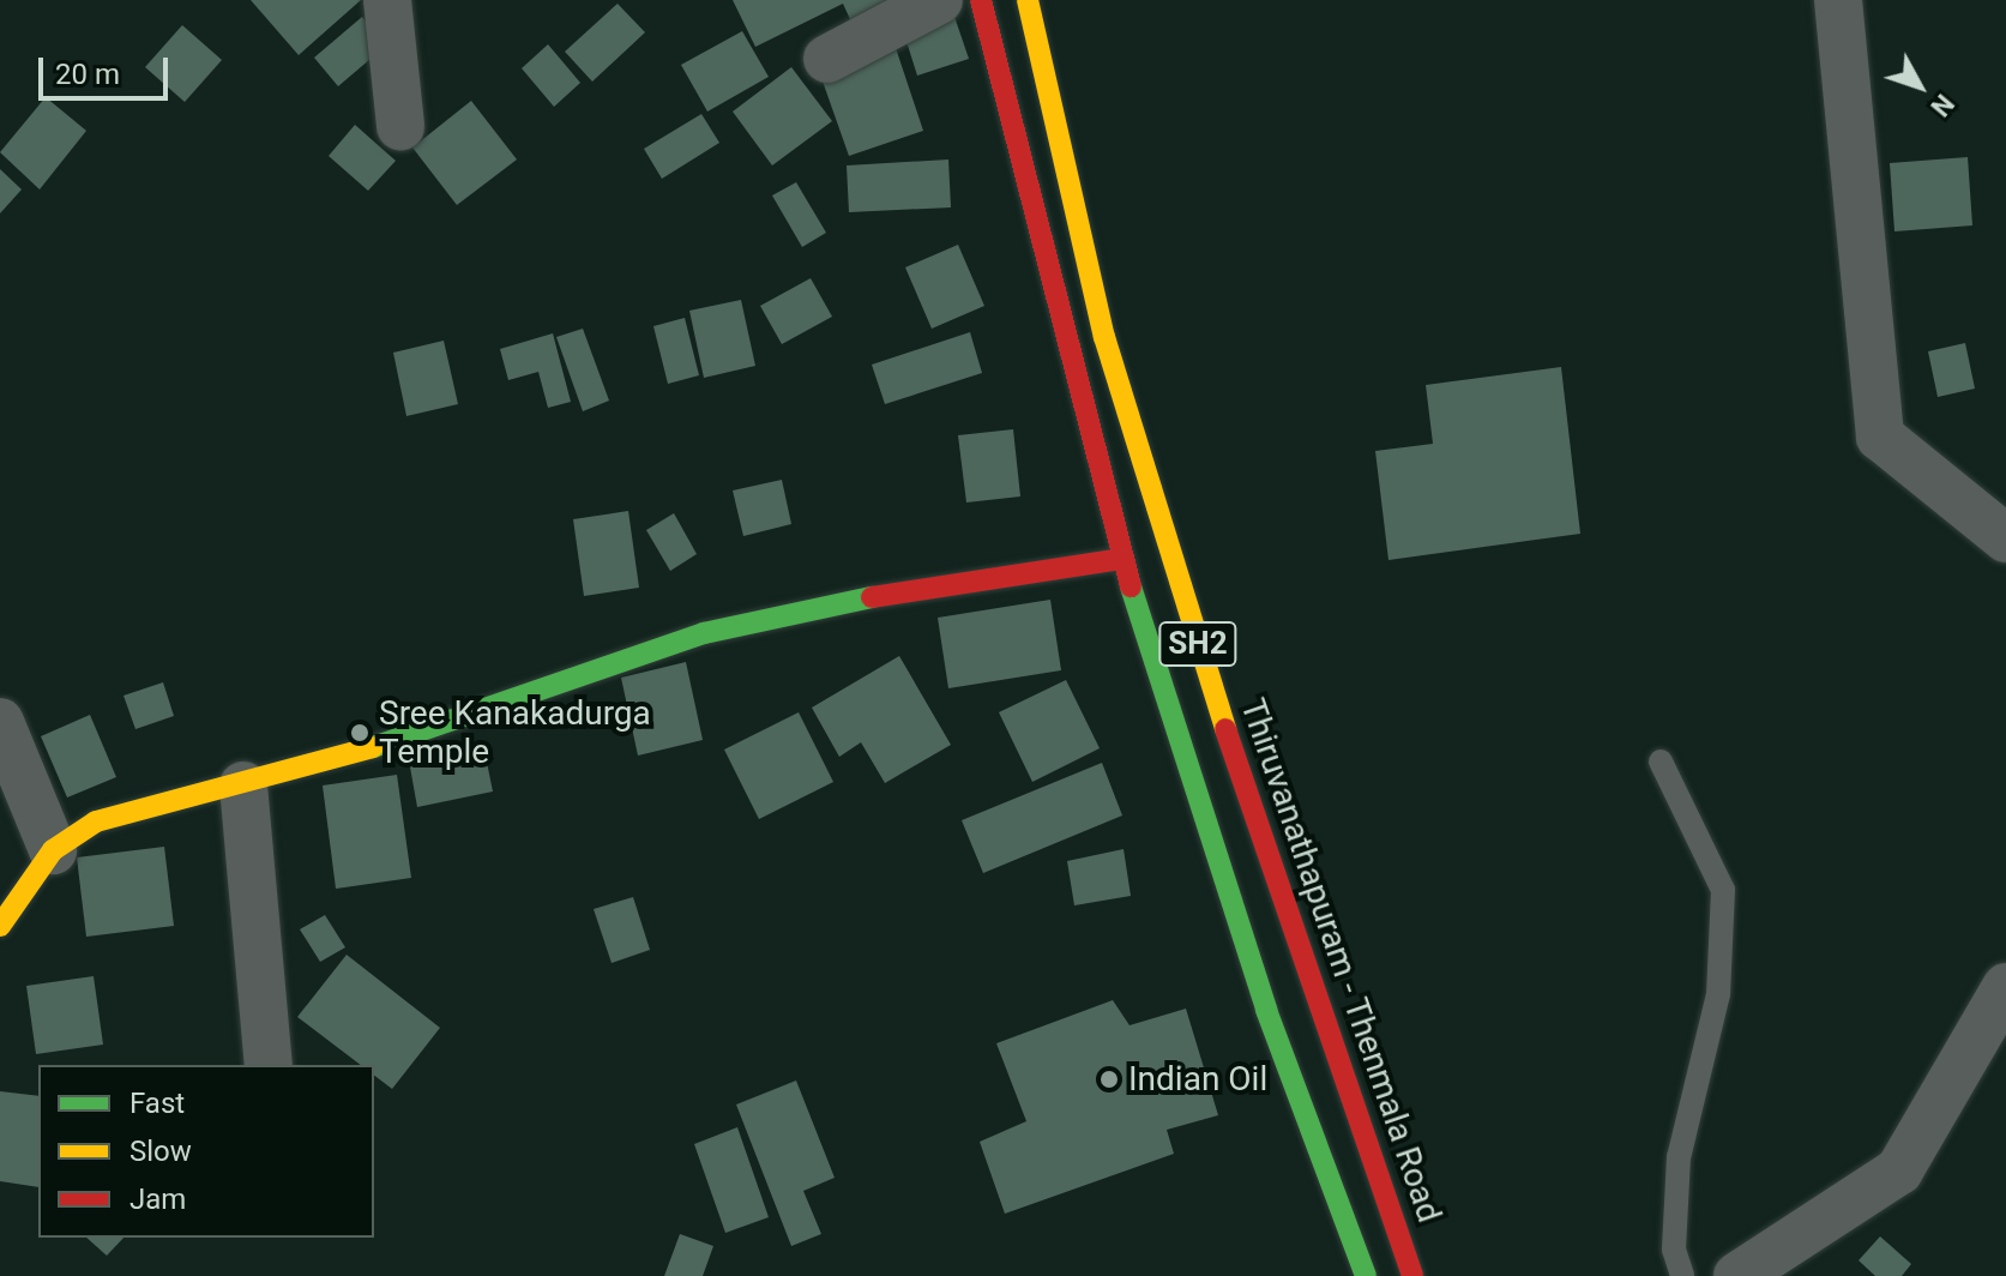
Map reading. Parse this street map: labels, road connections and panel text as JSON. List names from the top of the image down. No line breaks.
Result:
{"streets":{"main road":["SH2","Thiruvanathapuram - Thenmala Road"]},"places":["Sree Kanakadurga Temple","Indian Oil"],"legend":["Fast","Slow","Jam"],"scale_bar":"20 m","north":"bottom right"}
